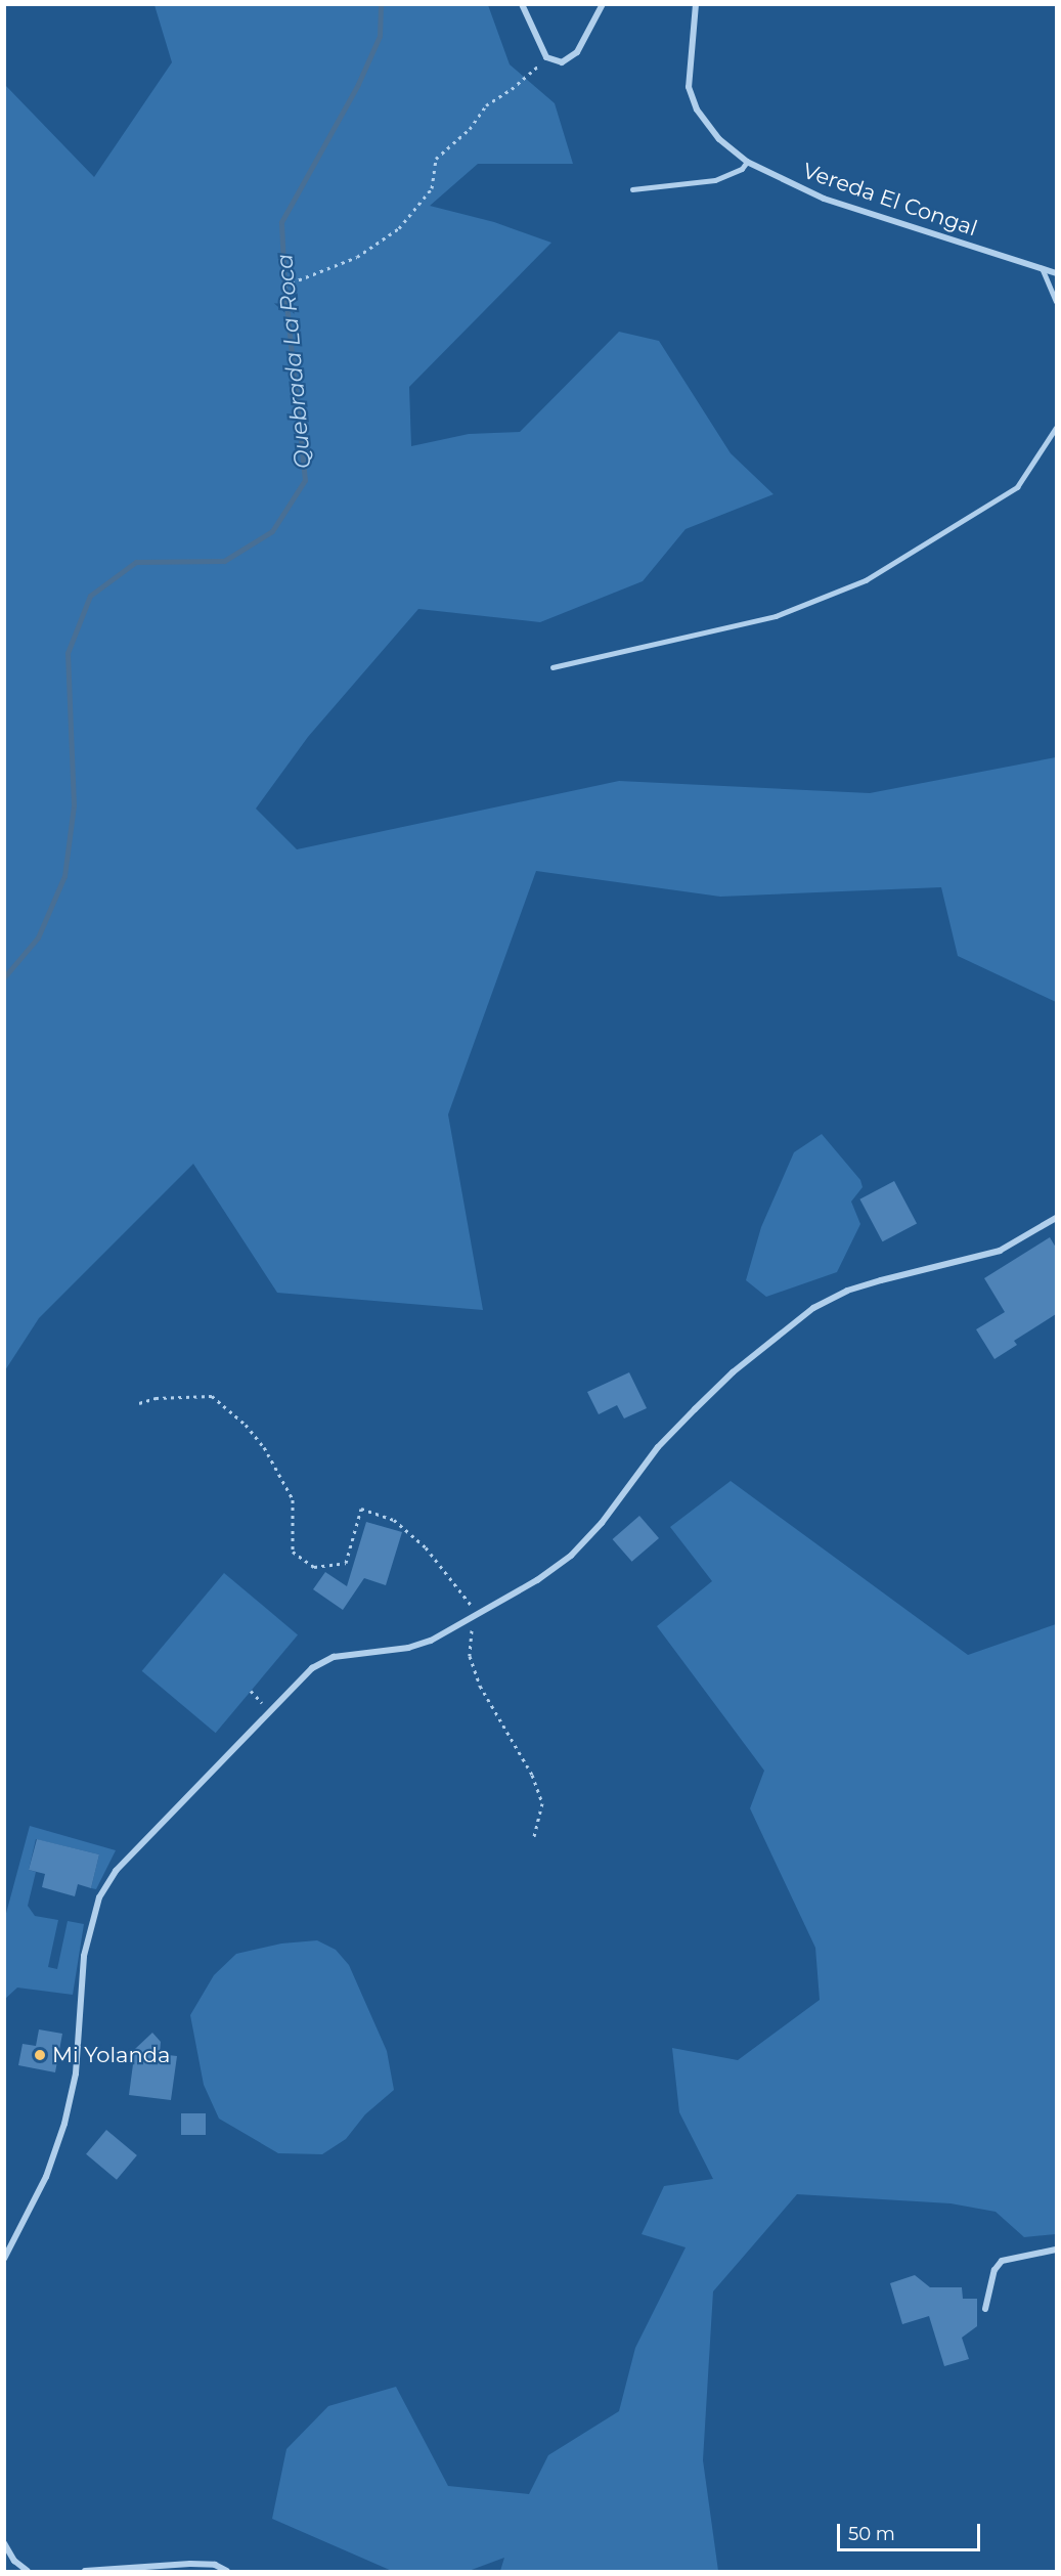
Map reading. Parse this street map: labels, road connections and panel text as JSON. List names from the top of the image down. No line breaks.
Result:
{"streets":{"street":["Vereda El Congal"]},"water":["Quebrada La Roca"],"places":["Mi Yolanda"],"scale_bar":"50 m"}
